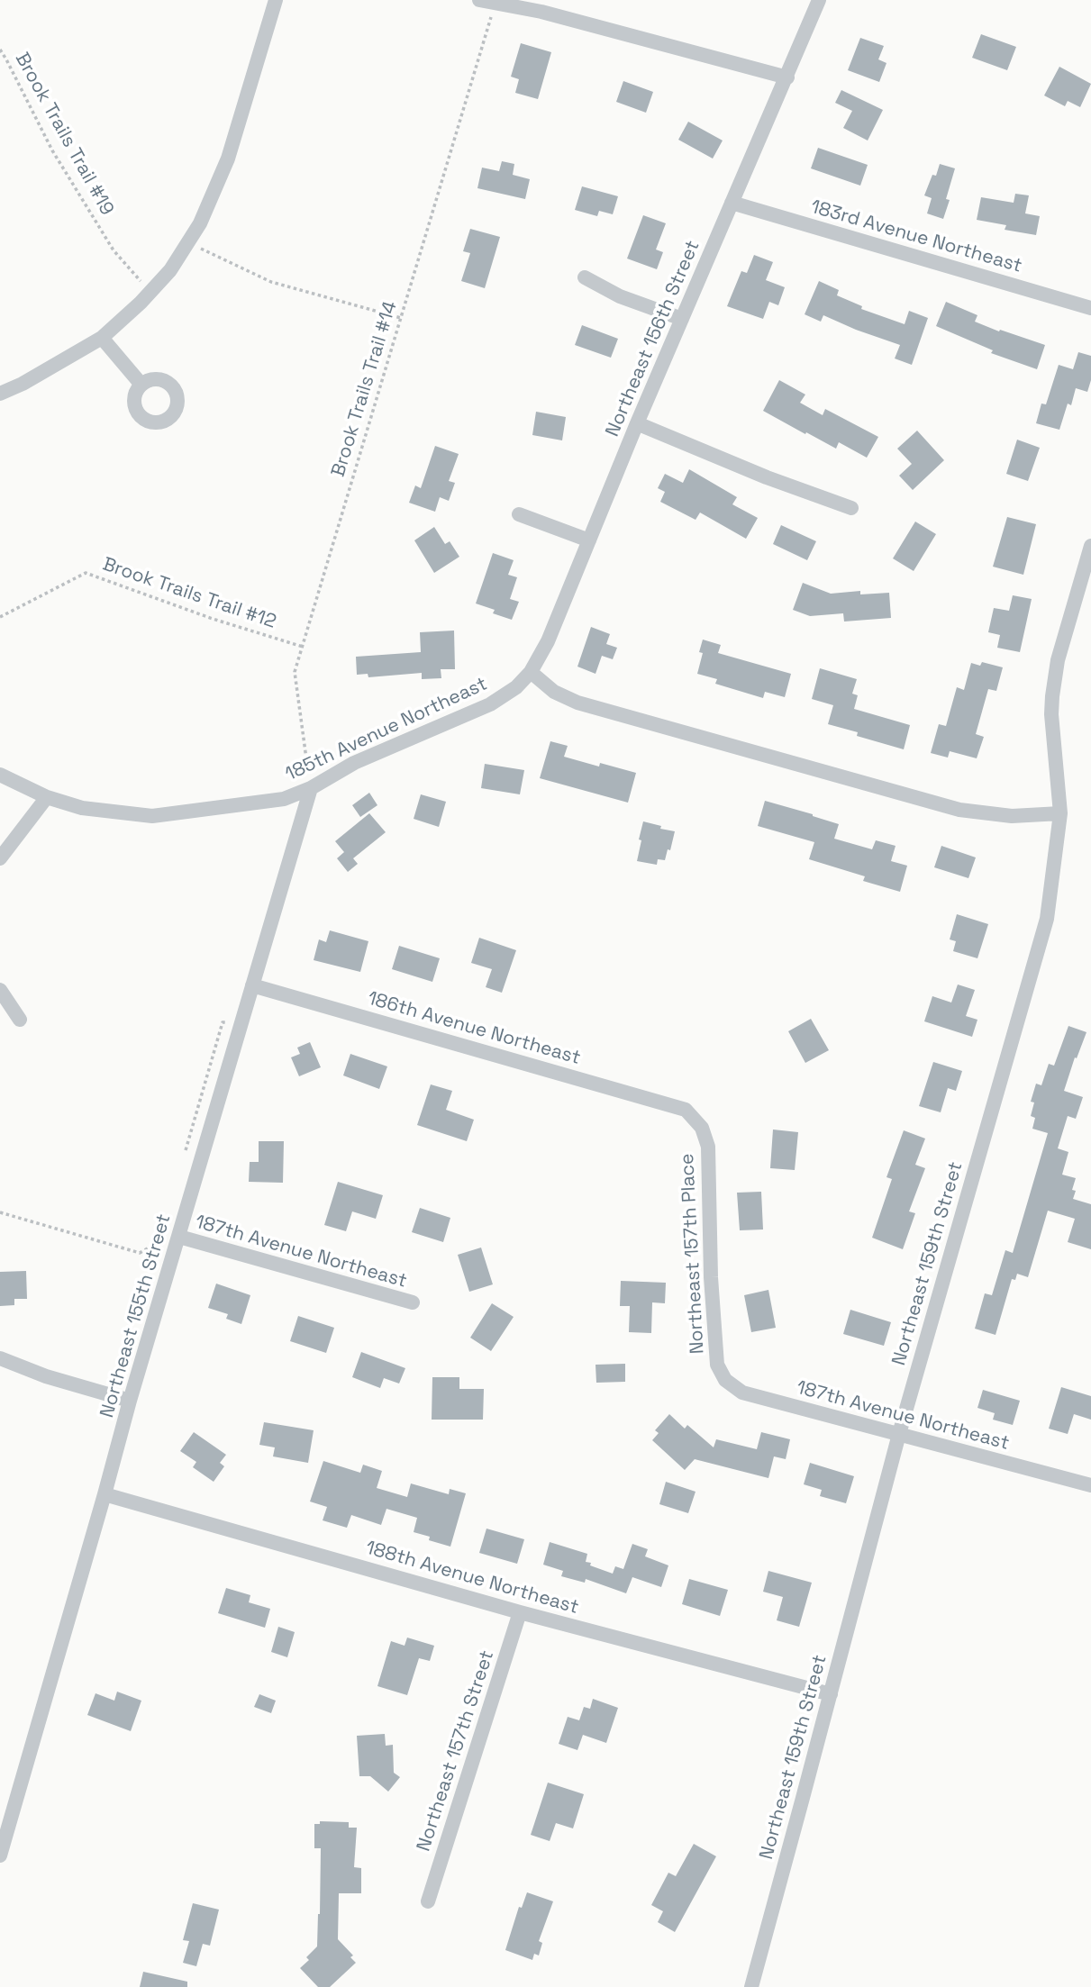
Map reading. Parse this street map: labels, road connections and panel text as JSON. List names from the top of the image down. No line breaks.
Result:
{"streets":{"street":["183rd Avenue Northeast","Northeast 156th Street","185th Avenue Northeast","186th Avenue Northeast","187th Avenue Northeast","Northeast 157th Place","Northeast 159th Street","Northeast 155th Street","188th Avenue Northeast","Northeast 157th Street"],"path":["Brook Trails Trail #19","Brook Trails Trail #14","Brook Trails Trail #12"]},"crossings":[["183rd Avenue Northeast","Northeast 156th Street"],["Northeast 156th Street","185th Avenue Northeast"],["Brook Trails Trail #14","Brook Trails Trail #12"],["Brook Trails Trail #14","185th Avenue Northeast"],["Brook Trails Trail #14","Northeast 155th Street"],["185th Avenue Northeast","Northeast 155th Street"],["186th Avenue Northeast","Northeast 157th Place"],["186th Avenue Northeast","Northeast 155th Street"],["187th Avenue Northeast","Northeast 157th Place"],["187th Avenue Northeast","Northeast 159th Street"],["187th Avenue Northeast","Northeast 155th Street"],["Northeast 159th Street","188th Avenue Northeast"],["Northeast 155th Street","188th Avenue Northeast"],["188th Avenue Northeast","Northeast 157th Street"]]}
